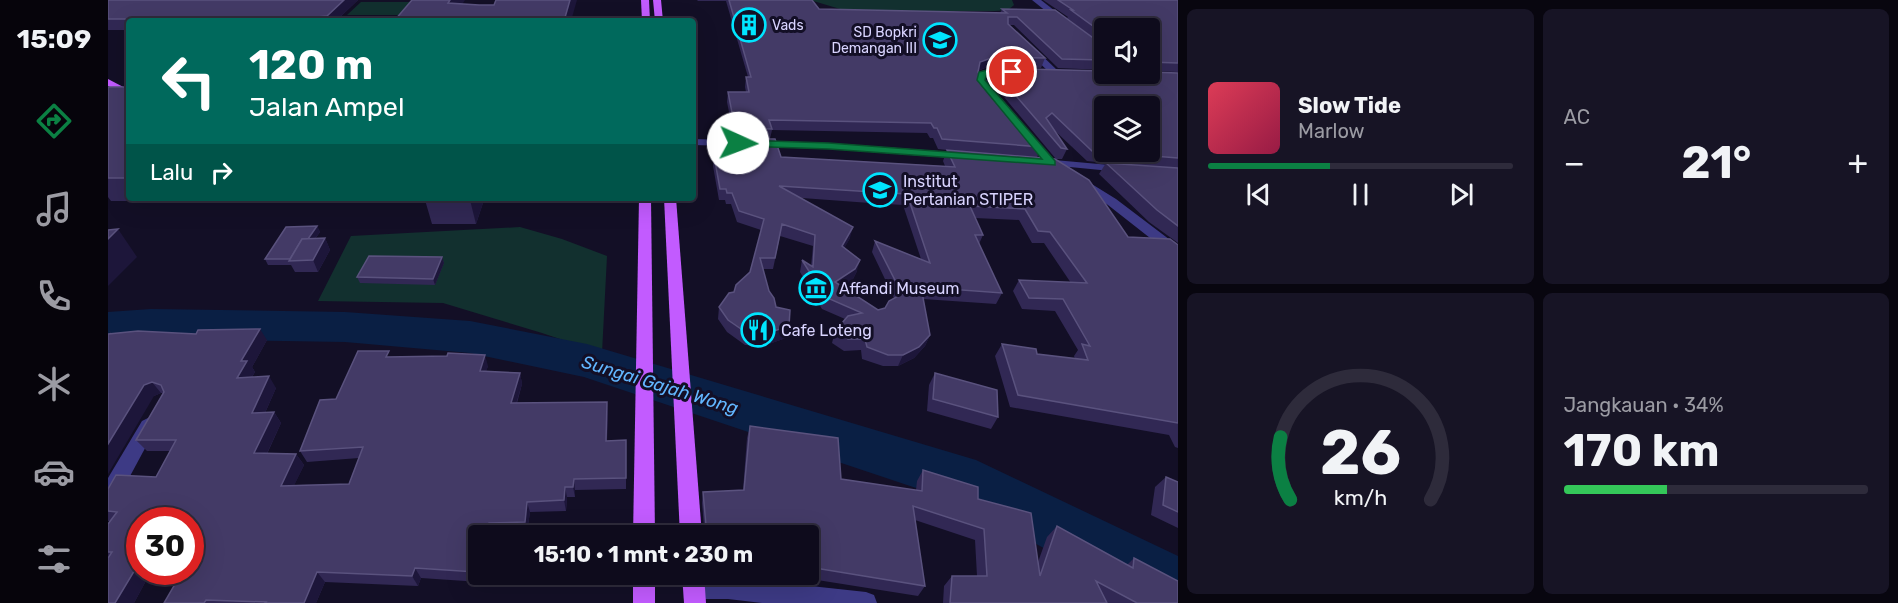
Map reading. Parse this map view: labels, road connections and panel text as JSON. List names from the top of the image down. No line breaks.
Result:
{"water":["Sungai Gajah Wong"],"places":{"building":["Vads"],"school or university":["SD Bopkri Demangan III","Institut Pertanian STIPER"],"museum":["Affandi Museum"],"restaurant":["Cafe Loteng"]},"page":{"tabs":"15:09","tile":["AC",["Jangkauan · 34%","170 km"]],"turn":["120 m","Jalan Ampel"],"song":["Slow Tide","Marlow"],"heat":["−","21°","+"],"then":"Lalu","limit":"30","trip":"15:10 · 1 mnt · 230 m","gauge":["26","km/h"]}}
